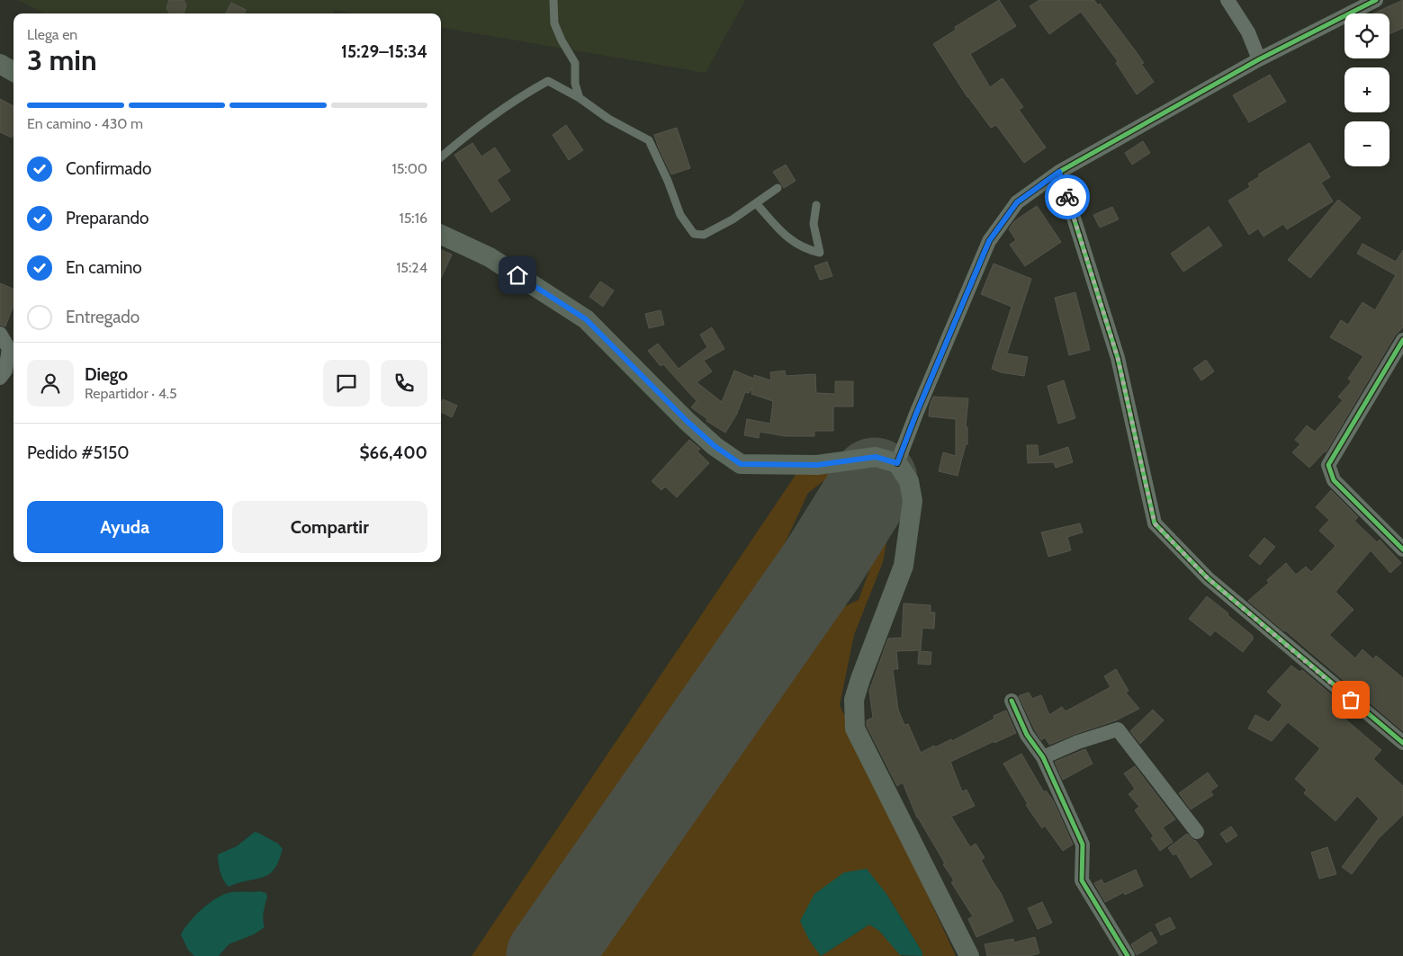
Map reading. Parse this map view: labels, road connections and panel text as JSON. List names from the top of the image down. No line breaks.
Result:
{"page":{"map_buttons":["+","−"],"heading":["3 min","Llega en","15:29–15:34"],"panel":["Diego","Repartidor · 4.5","Pedido #5150","$66,400"],"bar":"En camino · 430 m","list":[["Confirmado","15:00"],["Preparando","15:16"],["En camino","15:24"],"Entregado"],"buttons":["Ayuda","Compartir"]}}
